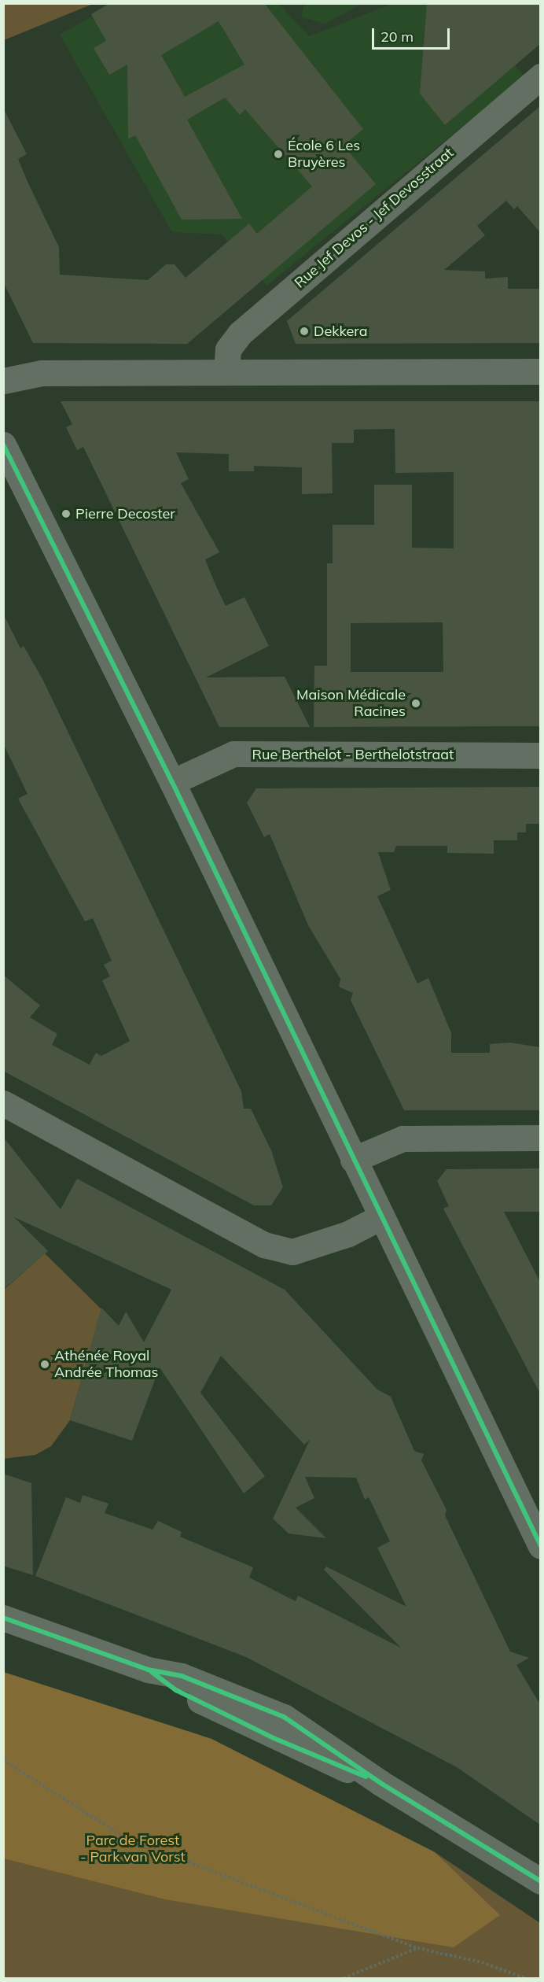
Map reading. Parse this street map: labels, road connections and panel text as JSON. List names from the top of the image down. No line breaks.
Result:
{"streets":{"street":["Rue Jef Devos - Jef Devosstraat","Rue Berthelot - Berthelotstraat"]},"parks":["Parc de Forest - Park van Vorst"],"places":["École 6 Les Bruyères","Dekkera","Pierre Decoster","Maison Médicale Racines","Athénée Royal Andrée Thomas"],"scale_bar":"20 m"}
